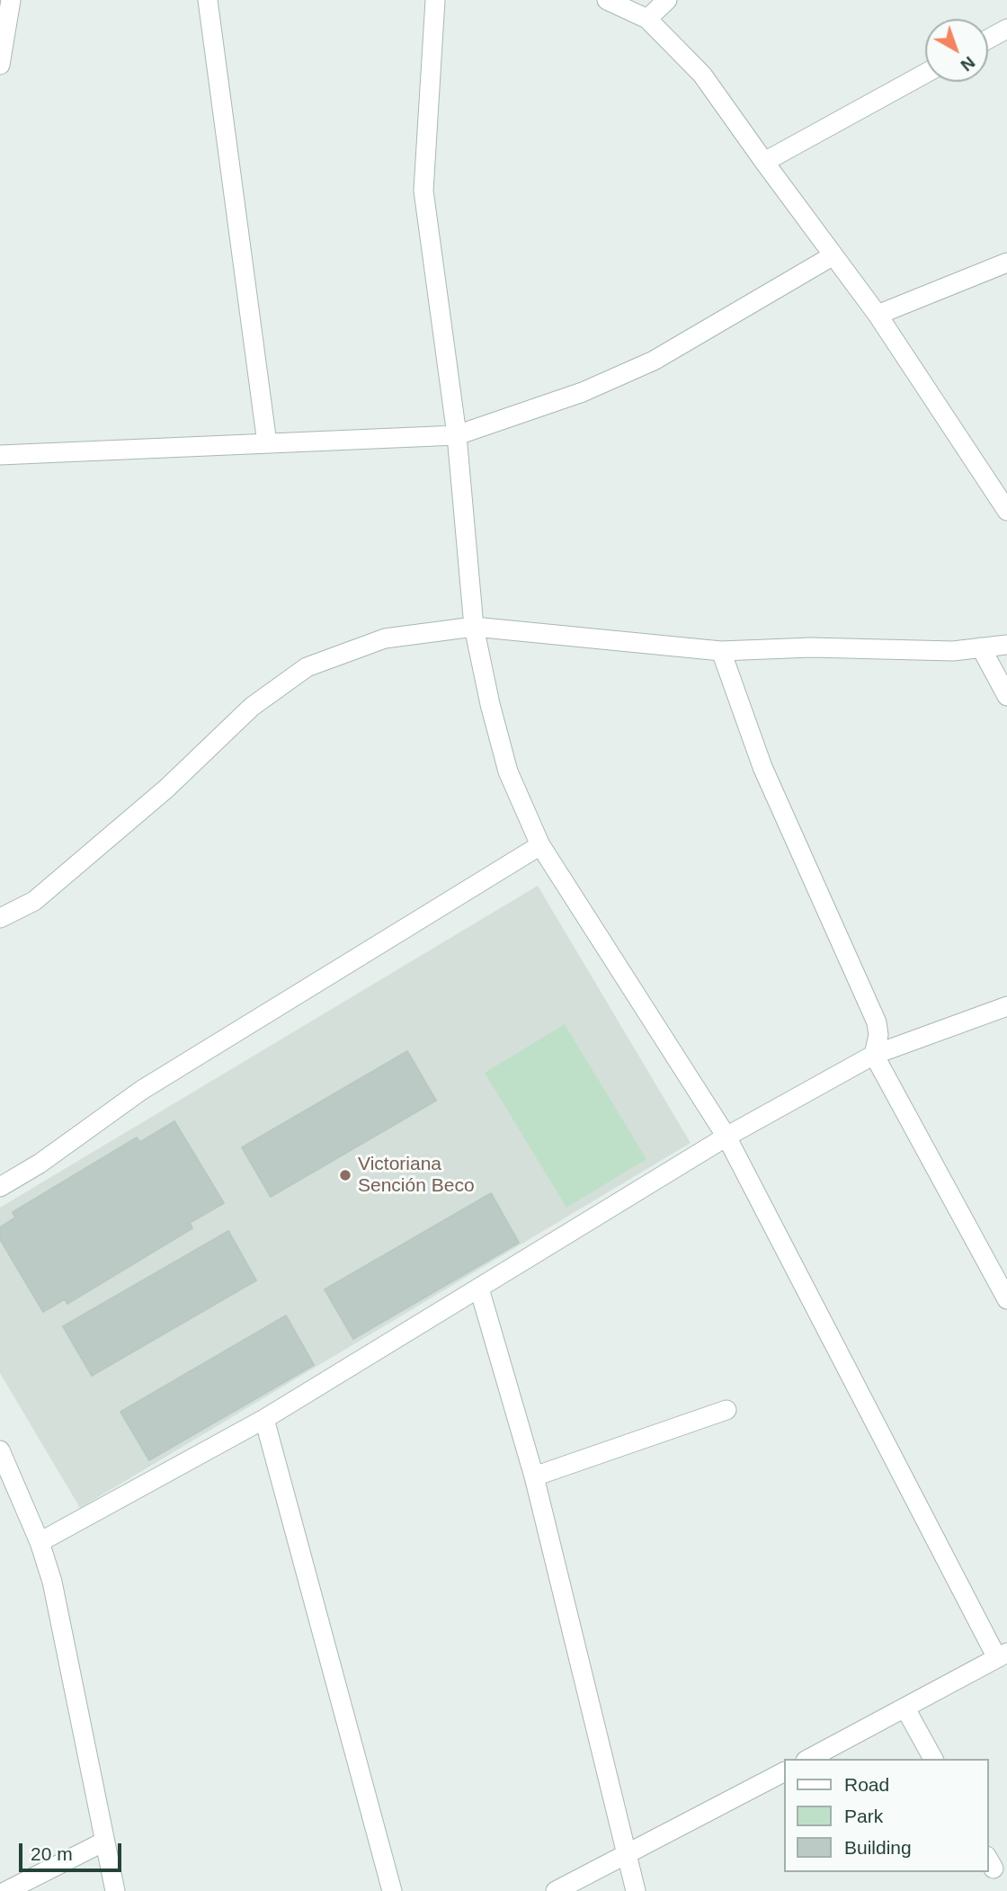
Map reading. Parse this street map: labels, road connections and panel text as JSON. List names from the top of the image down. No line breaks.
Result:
{"places":["Victoriana Sención Beco"],"legend":["Road","Park","Building"],"scale_bar":"20 m","north":"bottom right"}
